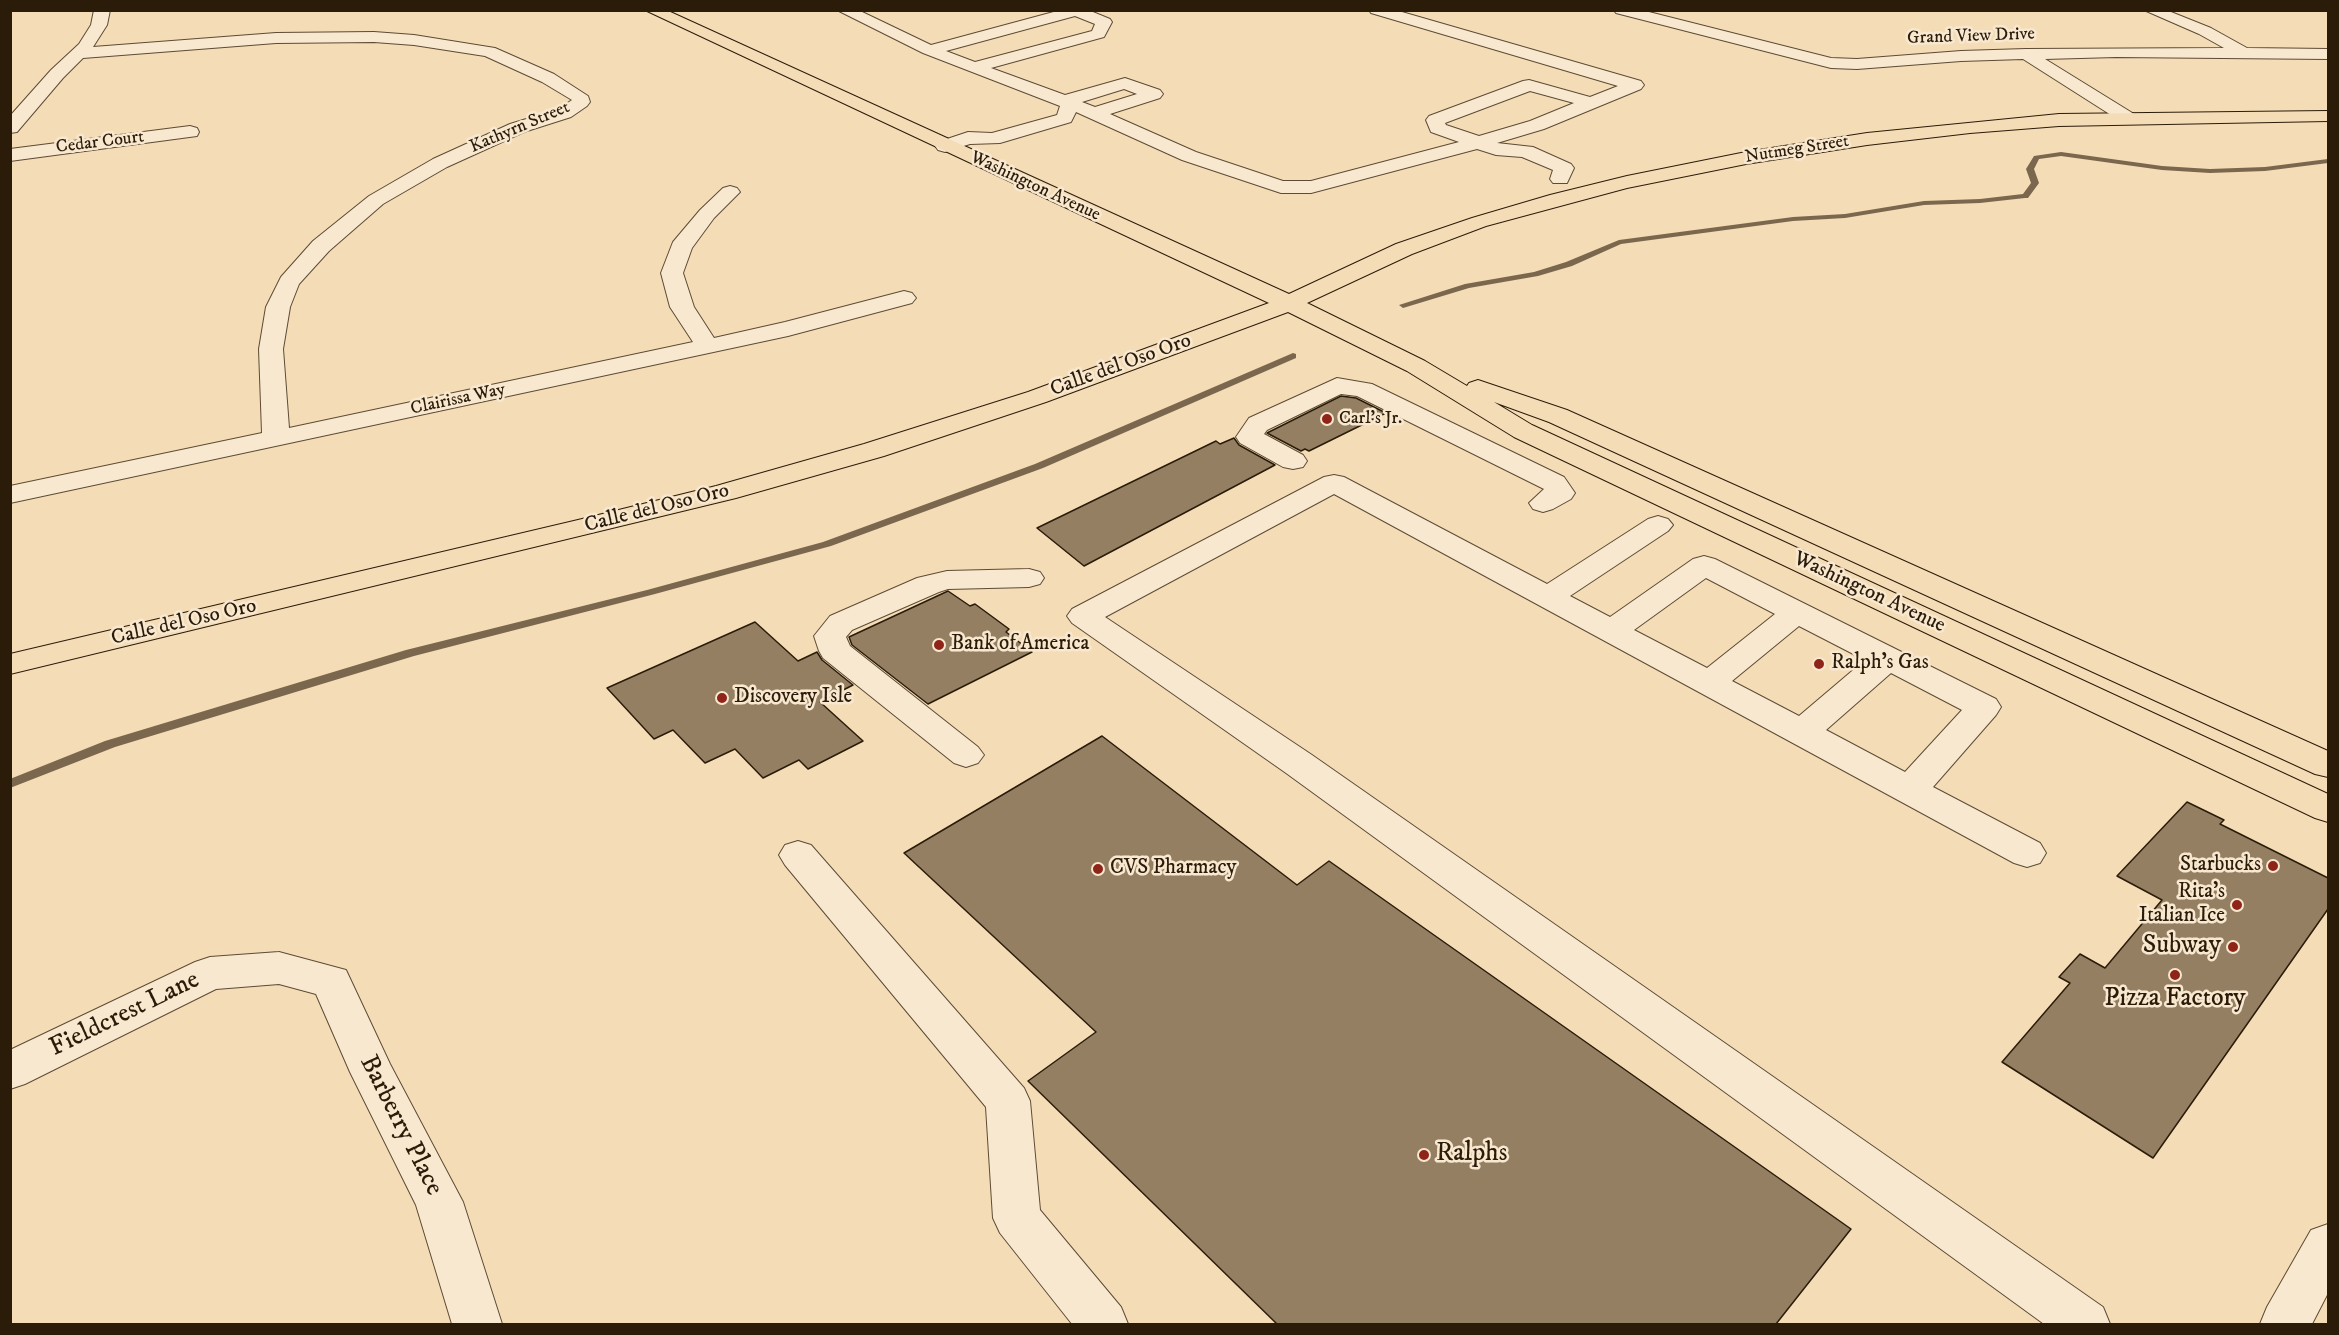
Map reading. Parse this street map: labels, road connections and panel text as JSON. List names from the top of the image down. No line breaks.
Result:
{"streets":{"main road":["Nutmeg Street","Washington Avenue","Calle del Oso Oro"],"street":["Grand View Drive","Kathyrn Street","Cedar Court","Clairissa Way","Fieldcrest Lane","Barberry Place"]},"crossings":[["Kathyrn Street","Clairissa Way"],["Nutmeg Street","Washington Avenue"],["Nutmeg Street","Calle del Oso Oro"],["Washington Avenue","Calle del Oso Oro"],["Fieldcrest Lane","Barberry Place"]],"places":["Carl's Jr.","Bank of America","Ralph's Gas","Discovery Isle","Starbucks","CVS Pharmacy","Rita's Italian Ice","Subway","Pizza Factory","Ralphs"]}
